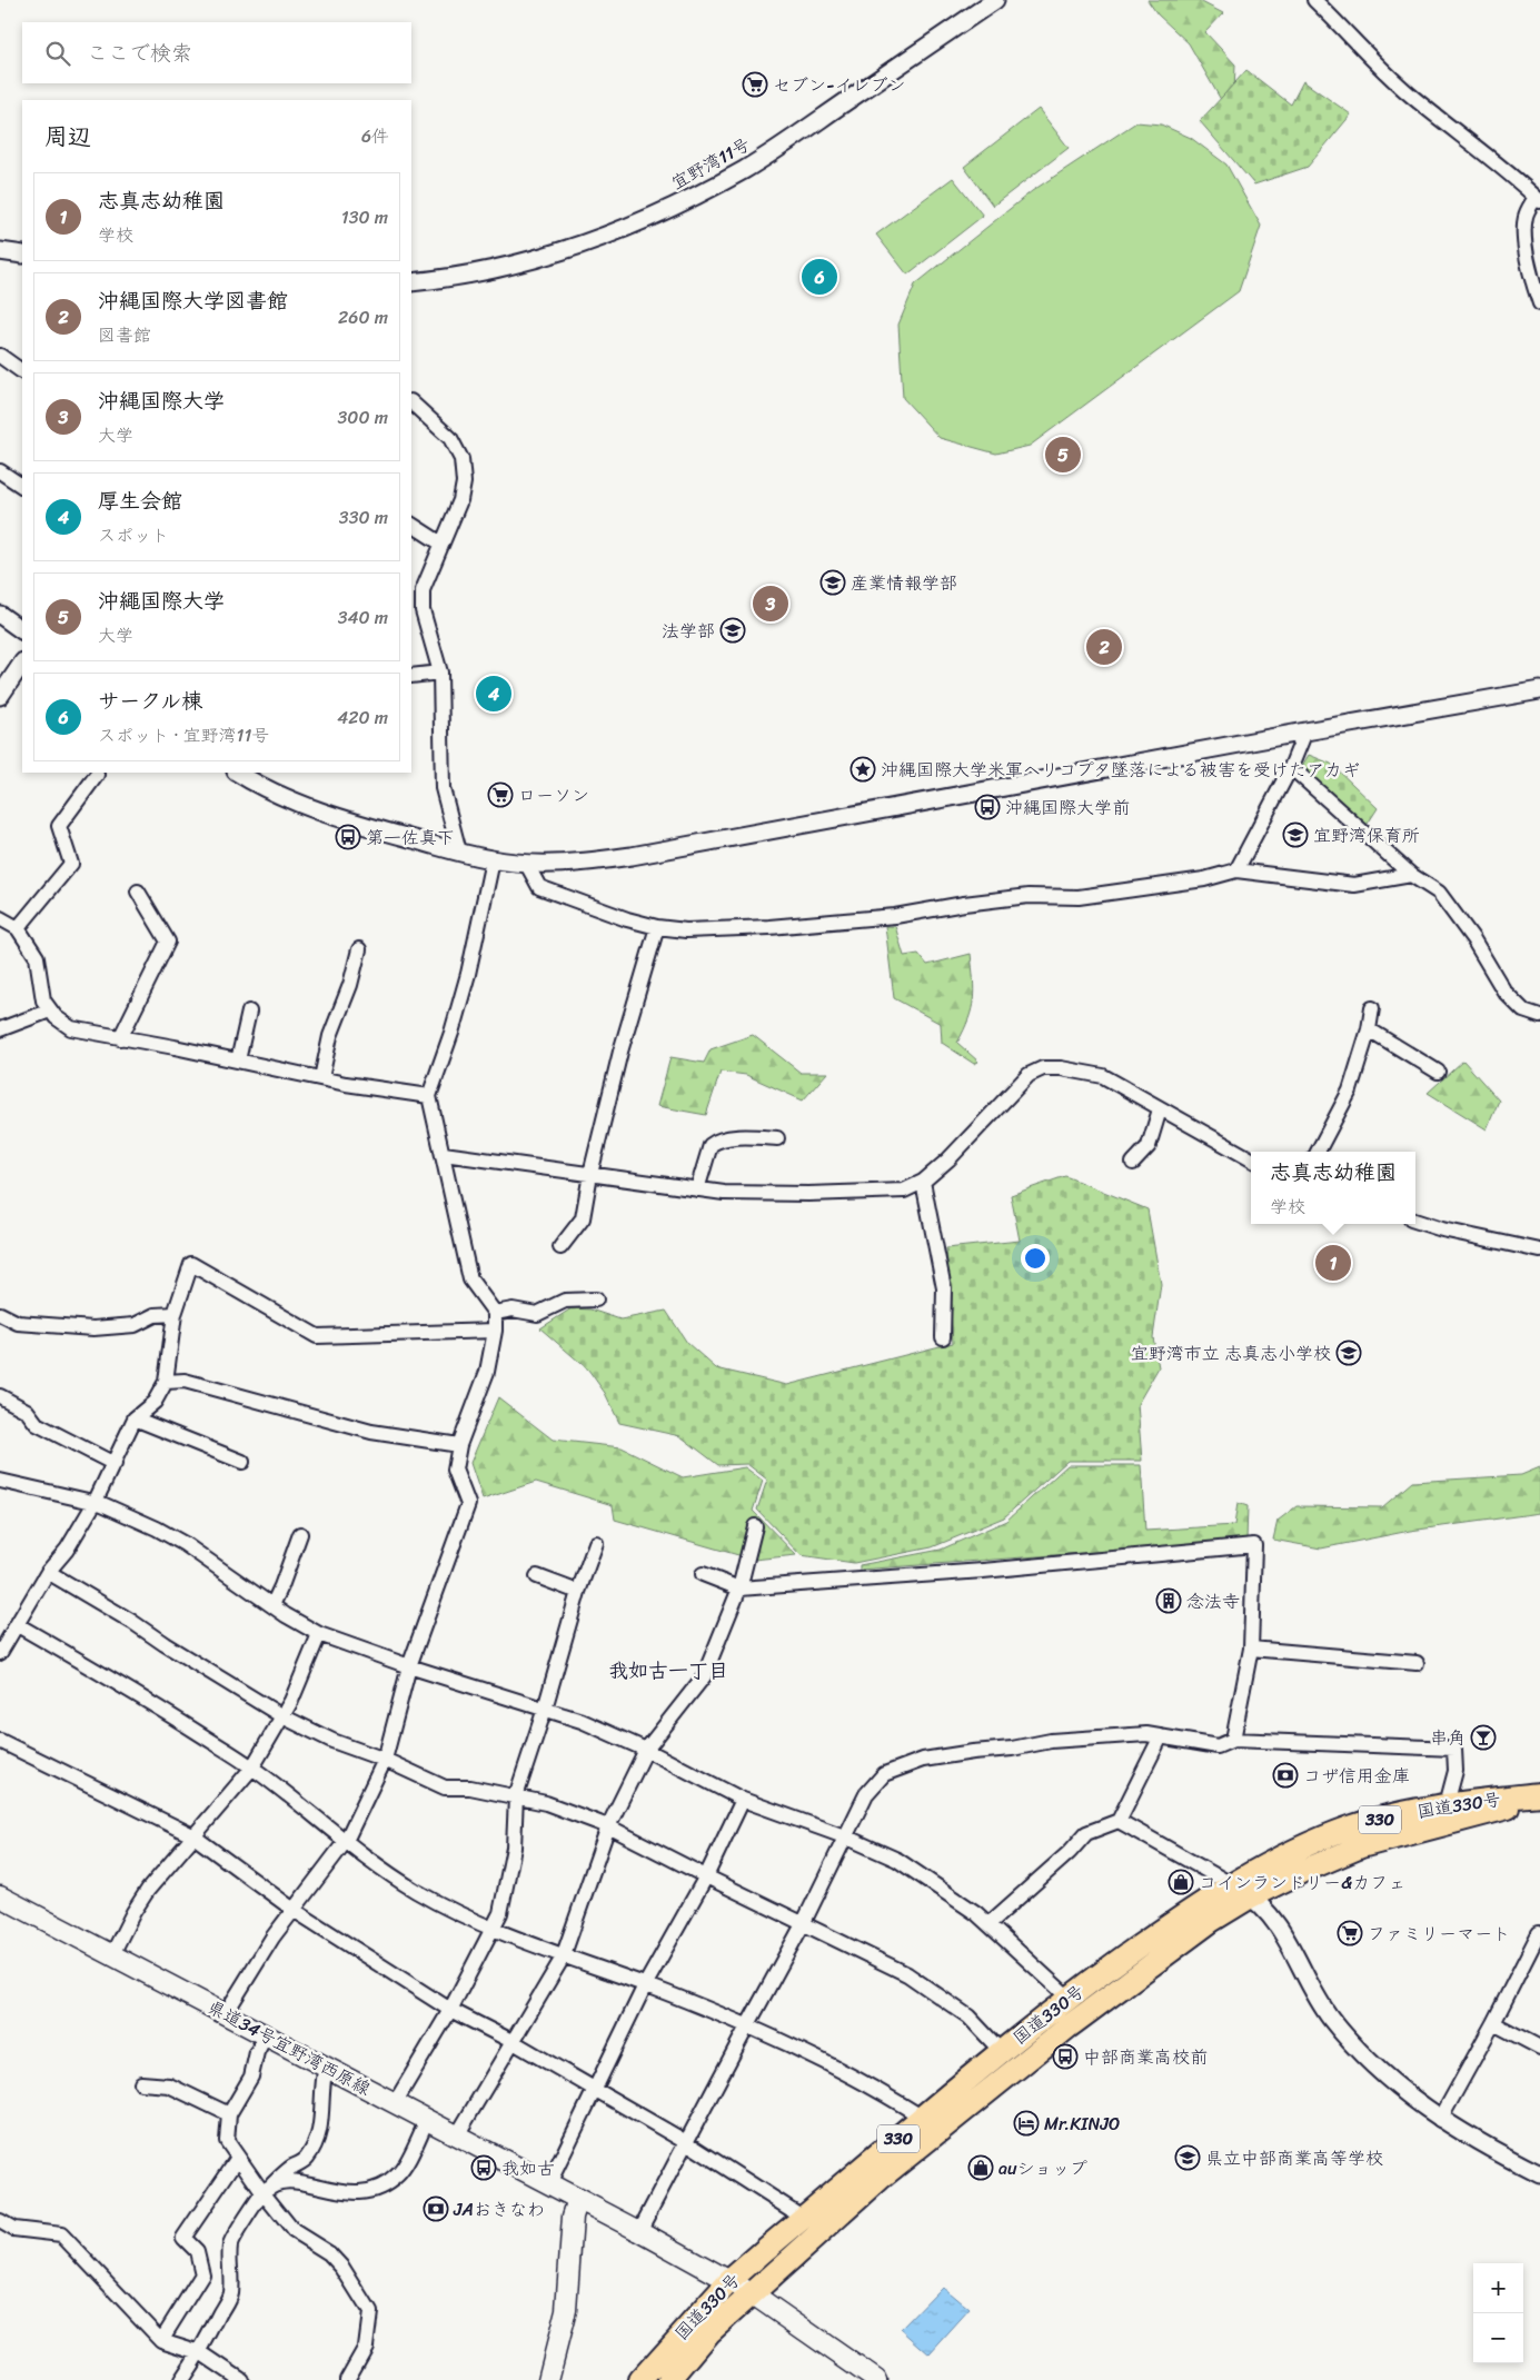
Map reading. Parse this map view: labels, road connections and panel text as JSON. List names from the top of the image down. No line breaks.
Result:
{"streets":{"highway":["国道330号","330"],"main road":["県道34号宜野湾西原線"],"street":["宜野湾11号"]},"crossings":[["国道330号","県道34号宜野湾西原線"]],"districts":["我如古一丁目"],"places":{"supermarket":["セブン-イレブン","ローソン","ファミリーマート"],"school or university":["産業情報学部","法学部","宜野湾保育所","宜野湾市立 志真志小学校","県立中部商業高等学校"],"place":["沖縄国際大学米軍ヘリコプタ墜落による被害を受けたアカギ"],"bus stop":["沖縄国際大学前","第一佐真下","中部商業高校前","我如古"],"building":["念法寺"],"bar":["串角"],"bank":["コザ信用金庫","JAおきなわ"],"shop":["コインランドリー&カフェ","auショップ"],"hotel":["Mr.KINJO"]},"page":{"search":"ここで検索","heading":["周辺","6件"],"list":[{"mark":"1","name":"志真志幼稚園","note":"学校","value":"130 m"},{"mark":"2","name":"沖縄国際大学図書館","note":"図書館","value":"260 m"},{"mark":"3","name":"沖縄国際大学","note":"大学","value":"300 m"},{"mark":"4","name":"厚生会館","note":"スポット","value":"330 m"},{"mark":"5","name":"沖繩国際大学","note":"大学","value":"340 m"},{"mark":"6","name":"サークル棟","note":"スポット · 宜野湾11号","value":"420 m"}],"pins":["6","5","3","2","4","1"],"popup":["志真志幼稚園","学校"],"map_buttons":["+","−"]}}
